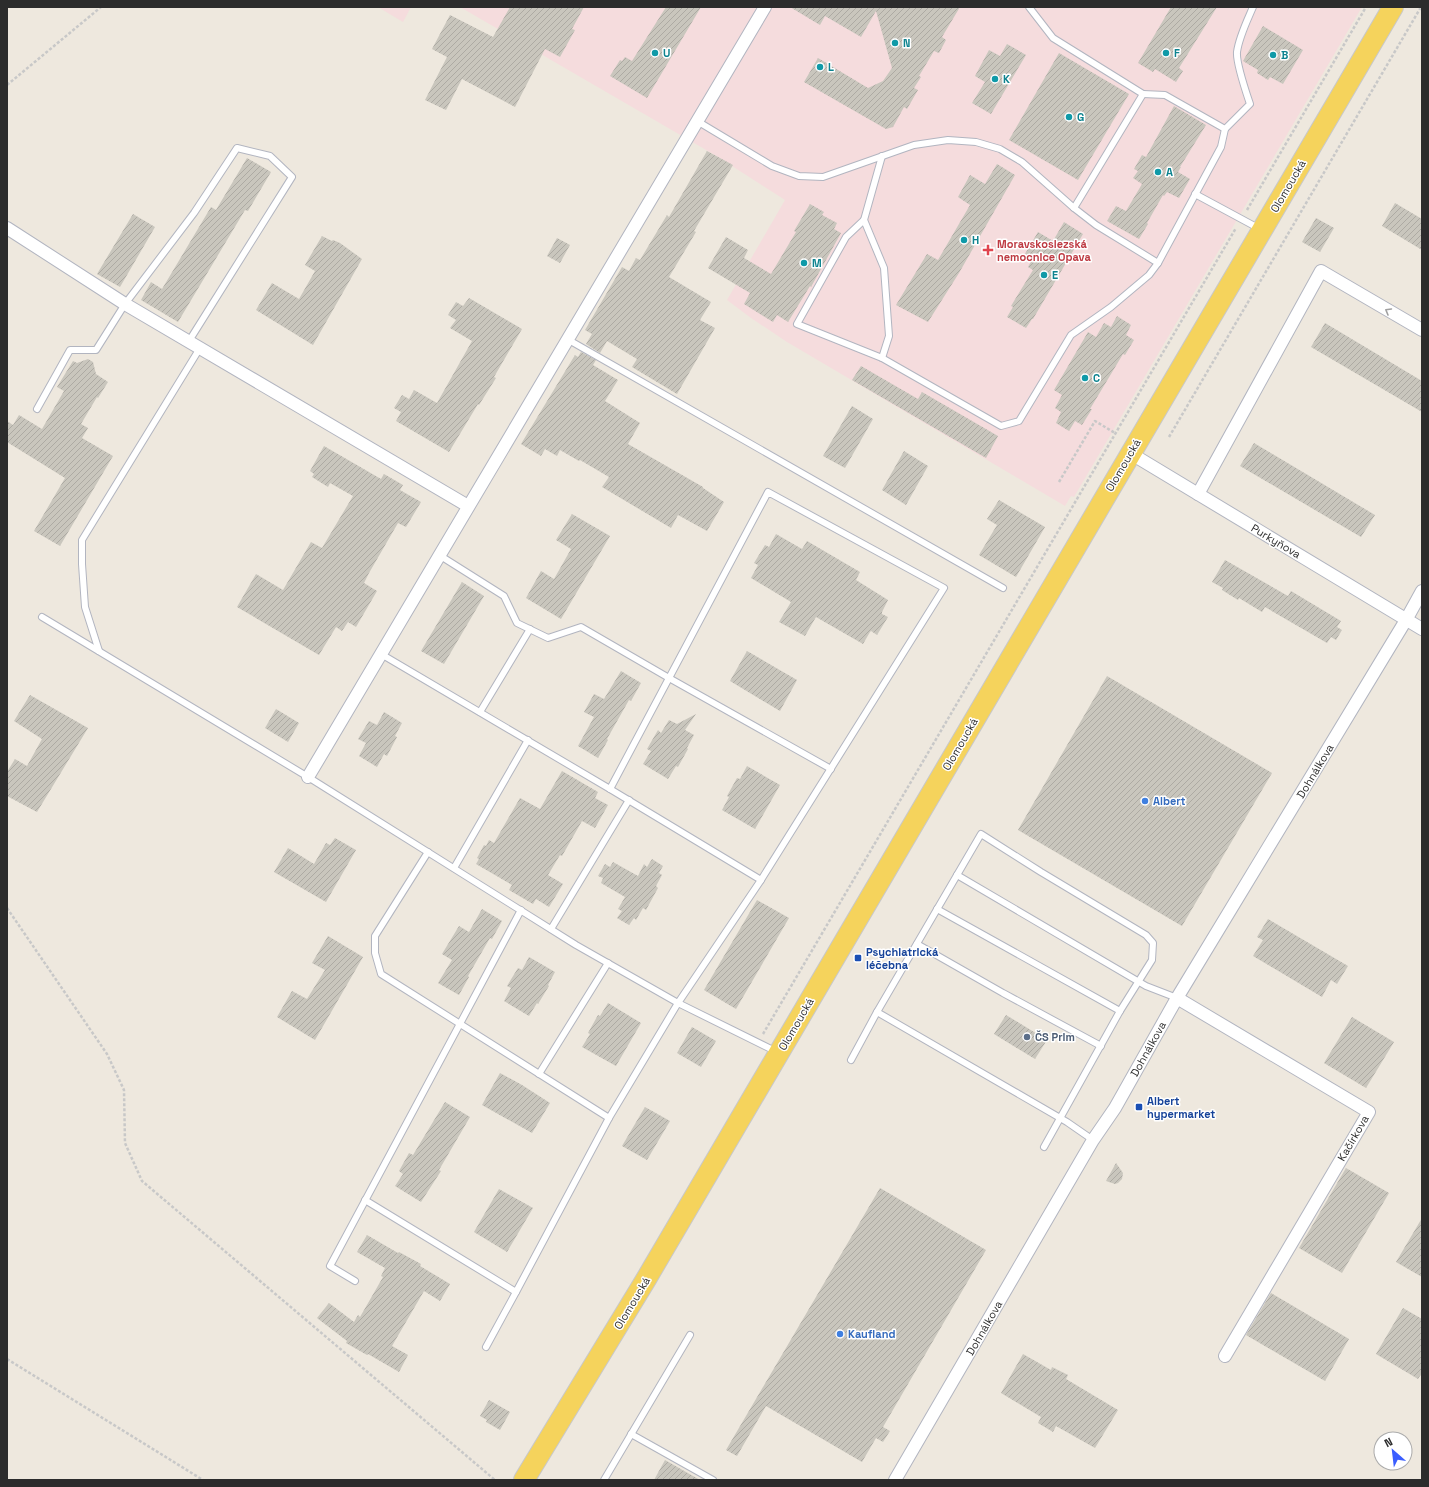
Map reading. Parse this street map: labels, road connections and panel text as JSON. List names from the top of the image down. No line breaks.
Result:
{"streets":{"main road":["Olomoucká"],"street":["Purkyňova","Dohnálkova","Kačírkova"]},"crossings":[["Olomoucká","Purkyňova"],["Purkyňova","Dohnálkova"],["Dohnálkova","Kačírkova"]],"places":{"other":["N","U","F","B","L","K","G","A","H","M","E","C","Albert","ČS Prim","Kaufland"],"health":["Moravskoslezská nemocnice Opava"],"transit":["Psychiatrická léčebna","Albert hypermarket"]},"north":"top left"}
